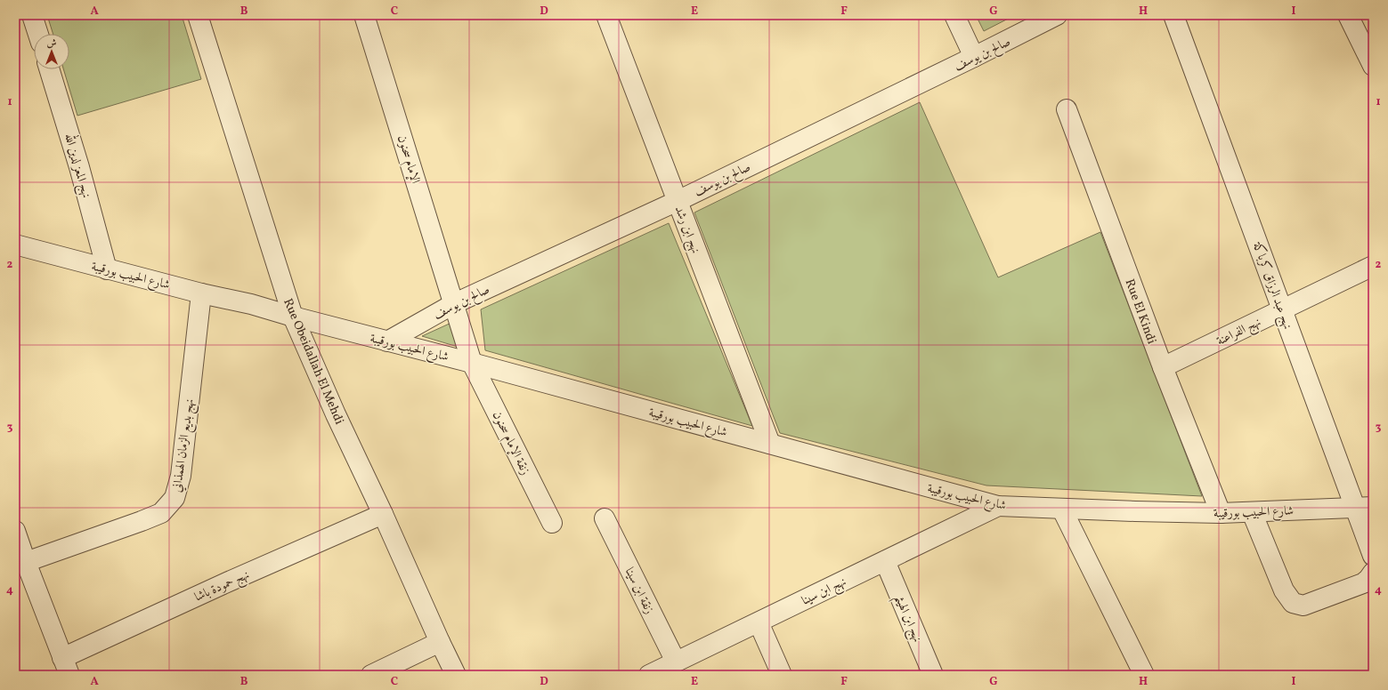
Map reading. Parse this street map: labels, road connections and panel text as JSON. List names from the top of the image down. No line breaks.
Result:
{"streets":{"street":["صالح بن يوسف","الإمام سحنون","نهج المعز لدين الله","نهج ابن رشد","شارع الحبيب بورقيبة","نهج عبد الرزاق كرباكة","Rue El Kindi","نهج الفراعنة","Rue Obeidallah El Mehdi","زنقة الإمام سحنون","نهج بديع الزمان الهمذاني","نهج حمودة باشا","زنقة ابن سينا","نهج ابن سينا","نهج ابن الهيثم"]},"crossings":[["صالح بن يوسف","الإمام سحنون"],["صالح بن يوسف","نهج ابن رشد"],["صالح بن يوسف","شارع الحبيب بورقيبة"],["الإمام سحنون","شارع الحبيب بورقيبة"],["الإمام سحنون","زنقة الإمام سحنون"],["نهج المعز لدين الله","شارع الحبيب بورقيبة"],["نهج ابن رشد","شارع الحبيب بورقيبة"],["شارع الحبيب بورقيبة","نهج عبد الرزاق كرباكة"],["شارع الحبيب بورقيبة","Rue El Kindi"],["شارع الحبيب بورقيبة","Rue Obeidallah El Mehdi"],["شارع الحبيب بورقيبة","زنقة الإمام سحنون"],["شارع الحبيب بورقيبة","نهج بديع الزمان الهمذاني"],["شارع الحبيب بورقيبة","نهج ابن سينا"],["نهج عبد الرزاق كرباكة","نهج الفراعنة"],["Rue El Kindi","نهج الفراعنة"],["Rue Obeidallah El Mehdi","نهج حمودة باشا"],["زنقة ابن سينا","نهج ابن سينا"],["نهج ابن سينا","نهج ابن الهيثم"]],"north":"top","grid":{"columns":["A","B","C","D","E","F","G","H","I"],"rows":["1","2","3","4"]}}
